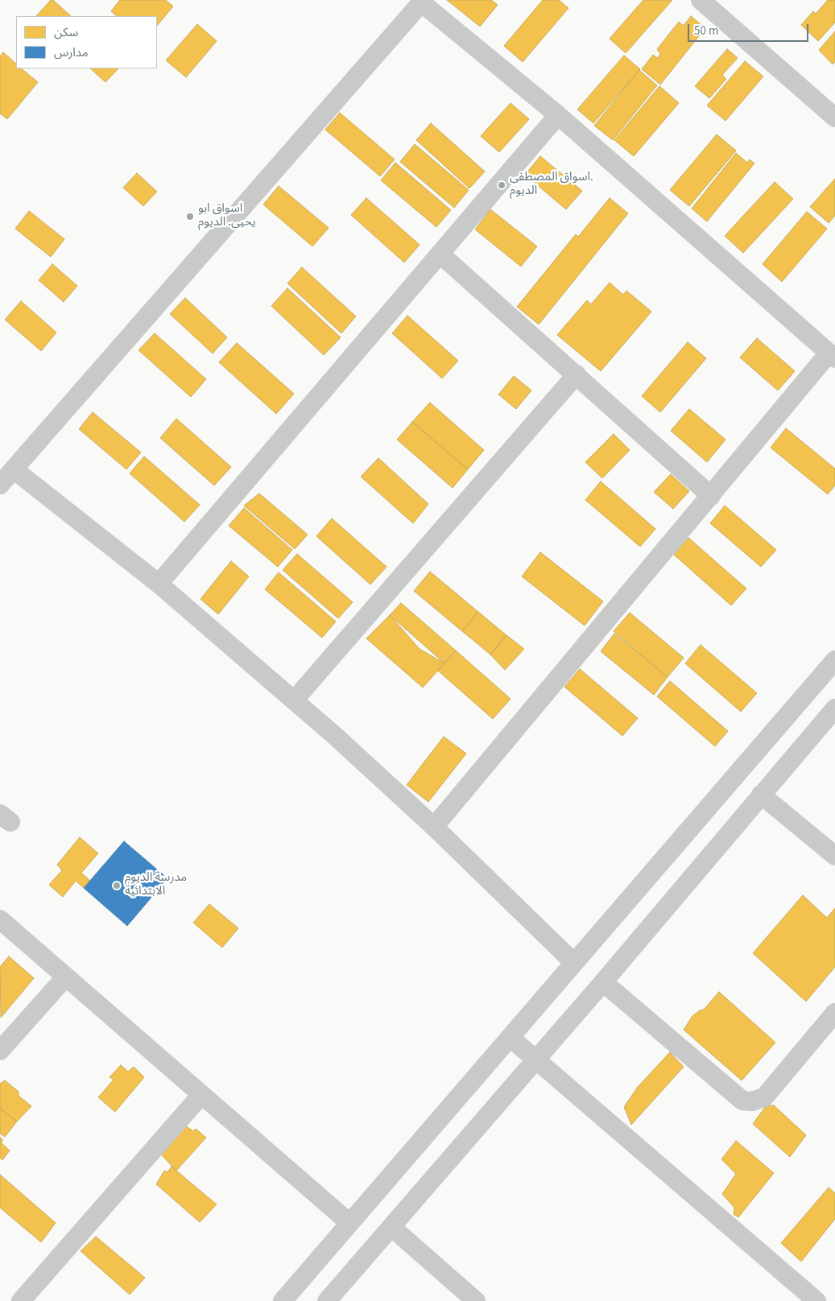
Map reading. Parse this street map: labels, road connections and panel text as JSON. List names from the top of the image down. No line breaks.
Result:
{"places":["اسواق المصطفى. الديوم","اسواق ابو يحيى. الديوم","مدرسة الديوم الابتدائية"],"legend":["سكن","مدارس"],"scale_bar":"50 m"}
